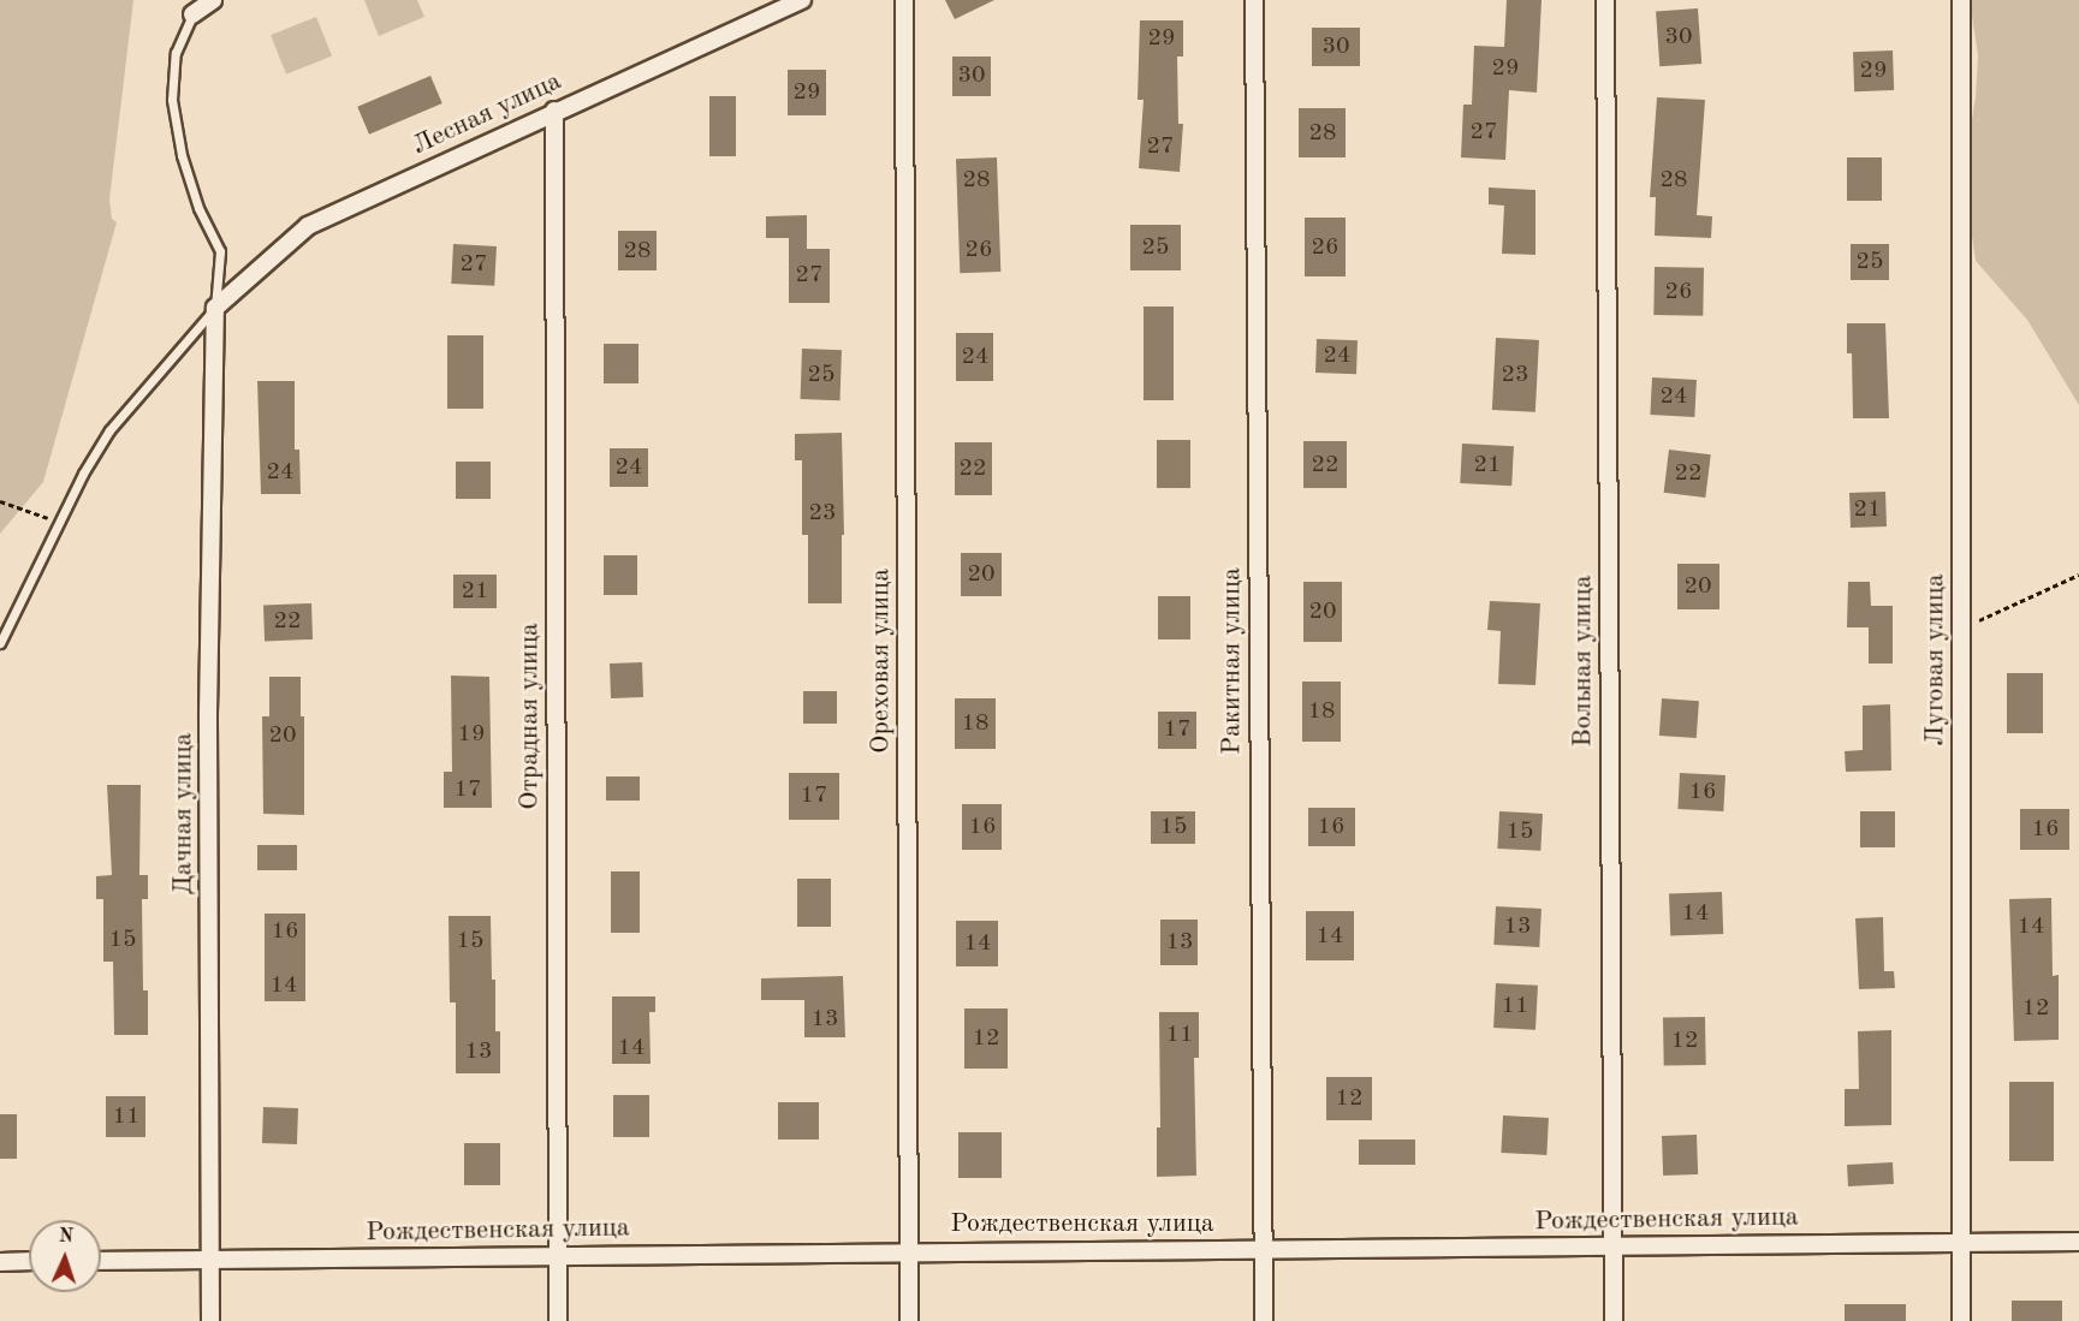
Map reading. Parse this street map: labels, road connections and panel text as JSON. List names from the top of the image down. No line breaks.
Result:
{"streets":{"street":["Лесная улица","Луговая улица","Ореховая улица","Ракитная улица","Вольная улица","Отрадная улица","Дачная улица","Рождественская улица"]},"crossings":[["Лесная улица","Отрадная улица"],["Лесная улица","Дачная улица"],["Луговая улица","Рождественская улица"],["Ореховая улица","Рождественская улица"],["Ракитная улица","Рождественская улица"],["Вольная улица","Рождественская улица"],["Отрадная улица","Рождественская улица"],["Дачная улица","Рождественская улица"]],"house_numbers":["30","29","30","29","29","30","29","27","28","27","28","28","25","26","26","28","25","27","27","26","24","24","25","23","24","22","21","24","22","24","22","21","23","20","20","21","20","22","18","18","17","19","20","17","16","17","16","15","16","16","15","14","13","14","16","14","15","15","13","14","14","11","12","13","11","12","12","14","13","12","11"],"north":"top"}
